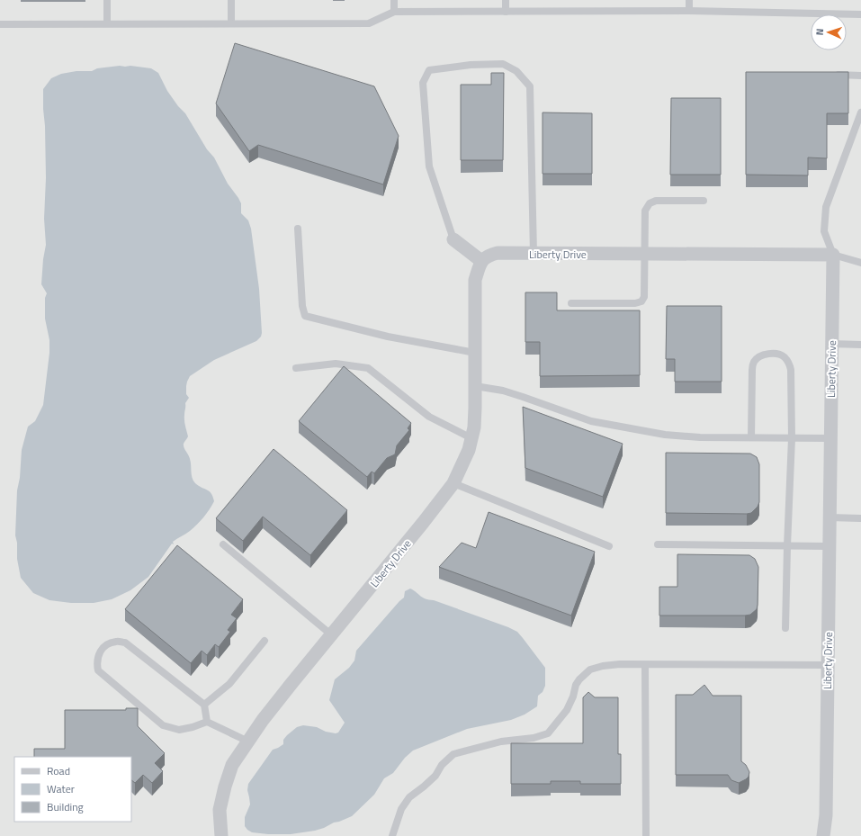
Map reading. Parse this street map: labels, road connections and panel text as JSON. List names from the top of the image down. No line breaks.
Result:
{"streets":{"street":["Liberty Drive"]},"legend":["Road","Water","Building"],"north":"left"}
